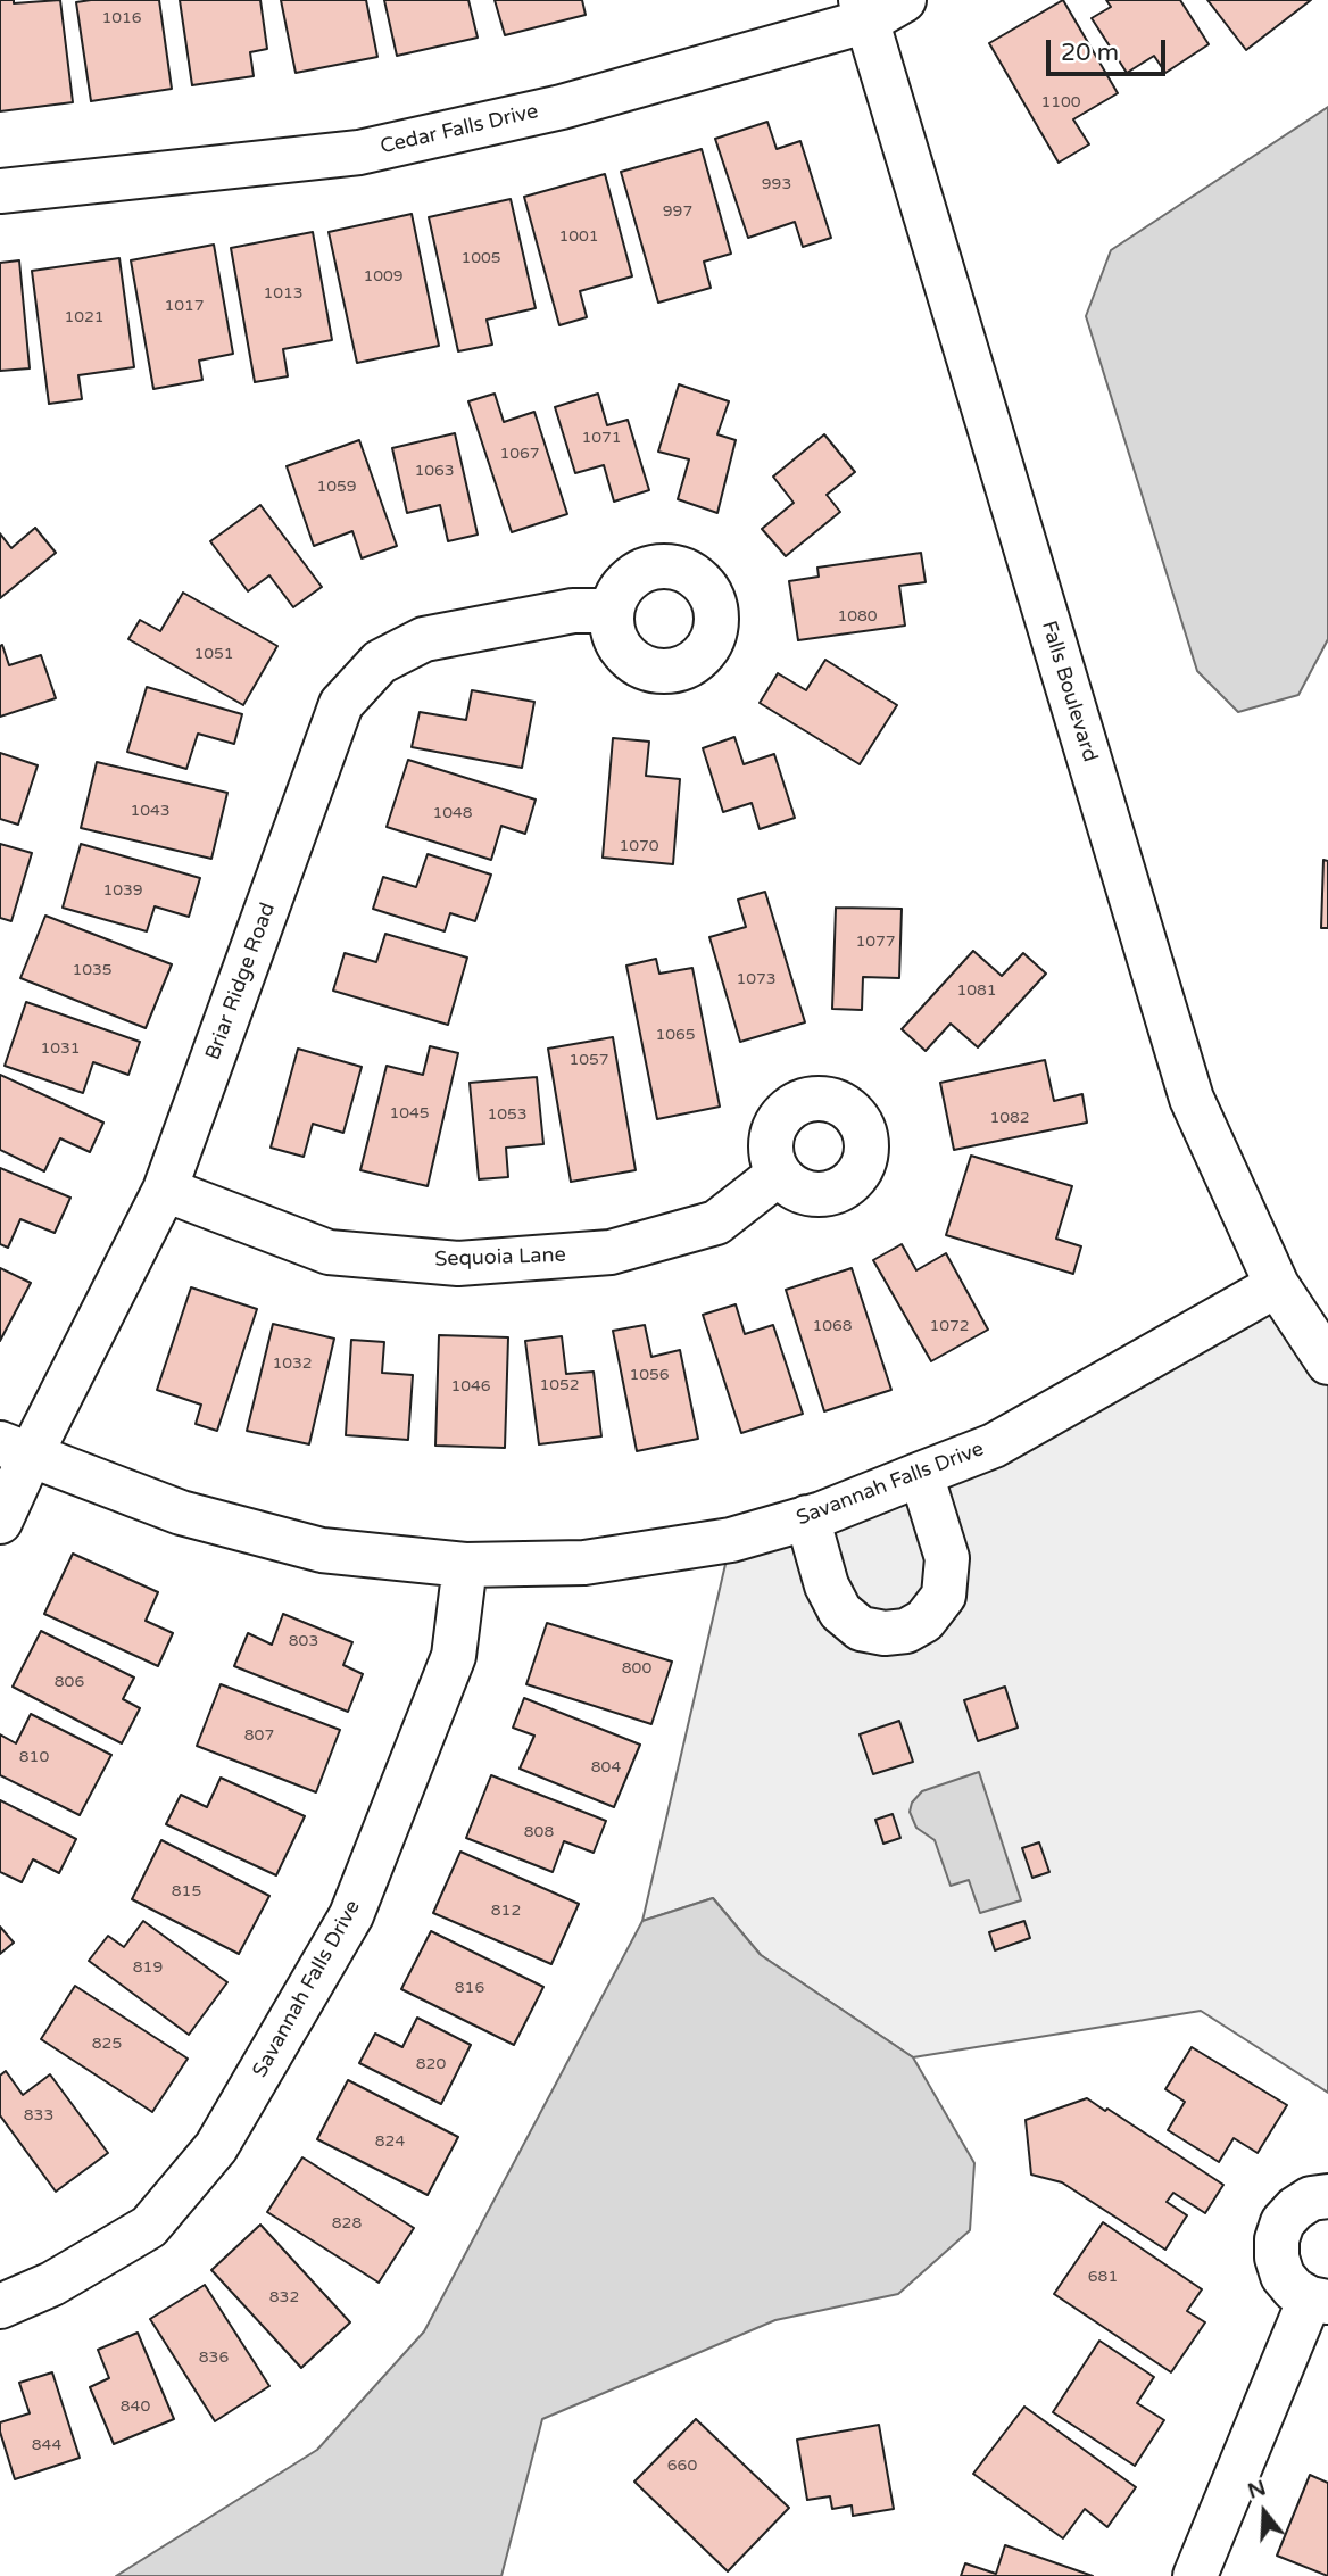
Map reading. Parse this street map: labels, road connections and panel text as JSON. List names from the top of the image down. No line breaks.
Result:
{"streets":{"street":["Cedar Falls Drive","Falls Boulevard","Briar Ridge Road","Sequoia Lane","Savannah Falls Drive"]},"crossings":[["Cedar Falls Drive","Falls Boulevard"],["Falls Boulevard","Savannah Falls Drive"],["Briar Ridge Road","Sequoia Lane"],["Briar Ridge Road","Savannah Falls Drive"]],"house_numbers":["1016","1100","993","997","1001","1005","1009","1013","1017","1021","1071","1067","1063","1059","1080","1051","1043","1048","1070","1039","1077","1035","1073","1081","1065","1031","1057","1045","1053","1082","1068","1072","1032","1056","1052","1046","803","800","806","807","810","804","808","815","812","819","816","825","820","833","824","828","681","832","836","840","844","660"],"scale_bar":"20 m","north":"top"}
